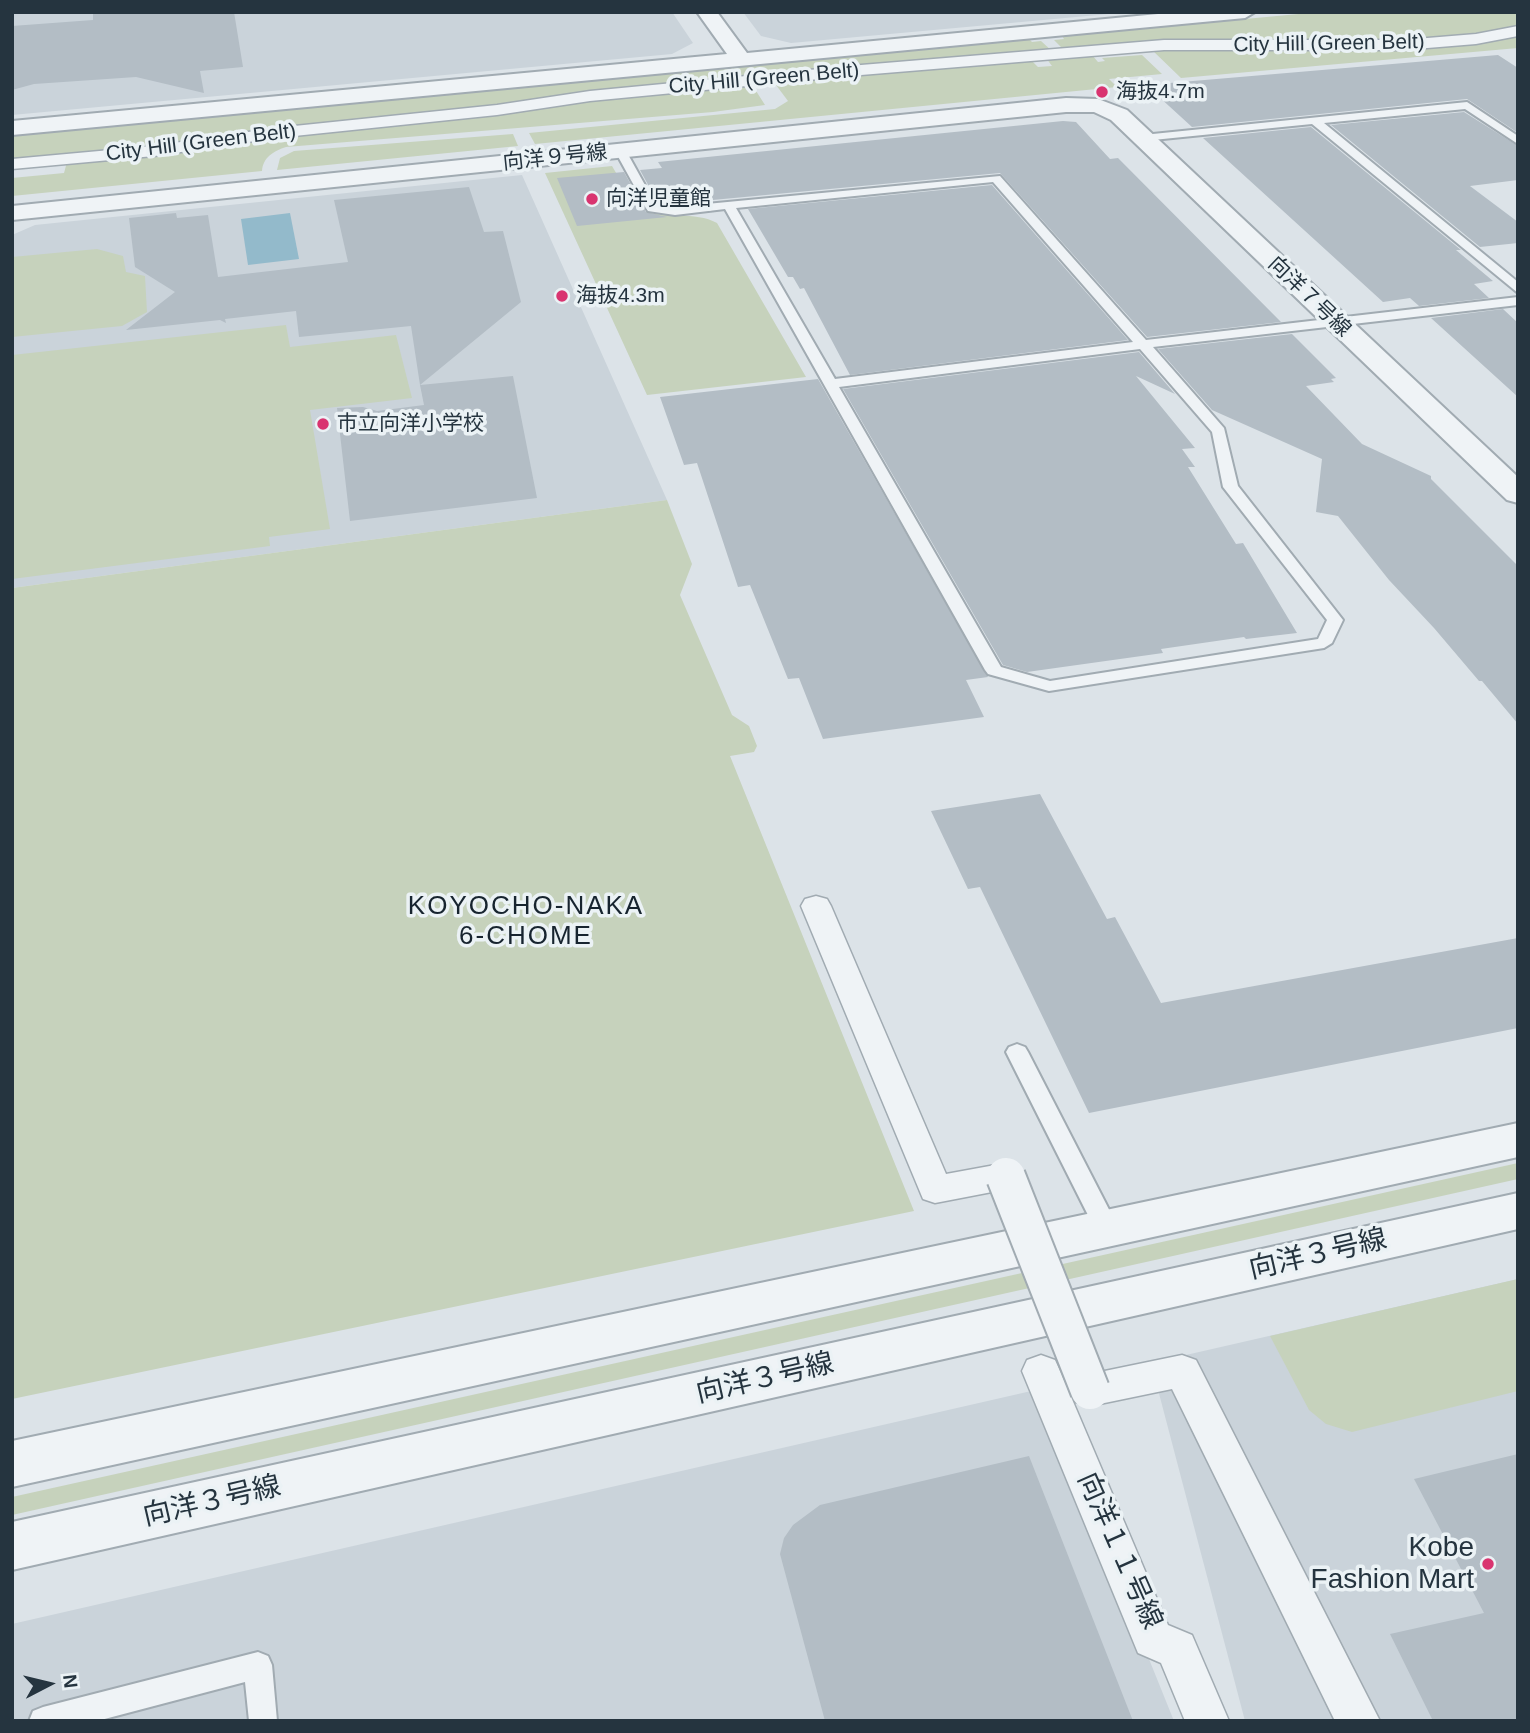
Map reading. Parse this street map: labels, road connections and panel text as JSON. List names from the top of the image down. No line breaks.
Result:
{"streets":{"street":["City Hill (Green Belt)","向洋９号線","向洋７号線","向洋３号線","向洋１１号線"]},"crossings":[["向洋９号線","向洋７号線"]],"districts":["KOYOCHO-NAKA 6-CHOME"],"places":["海抜4.7m","向洋児童館","海抜4.3m","市立向洋小学校","Kobe Fashion Mart"],"north":"right"}
